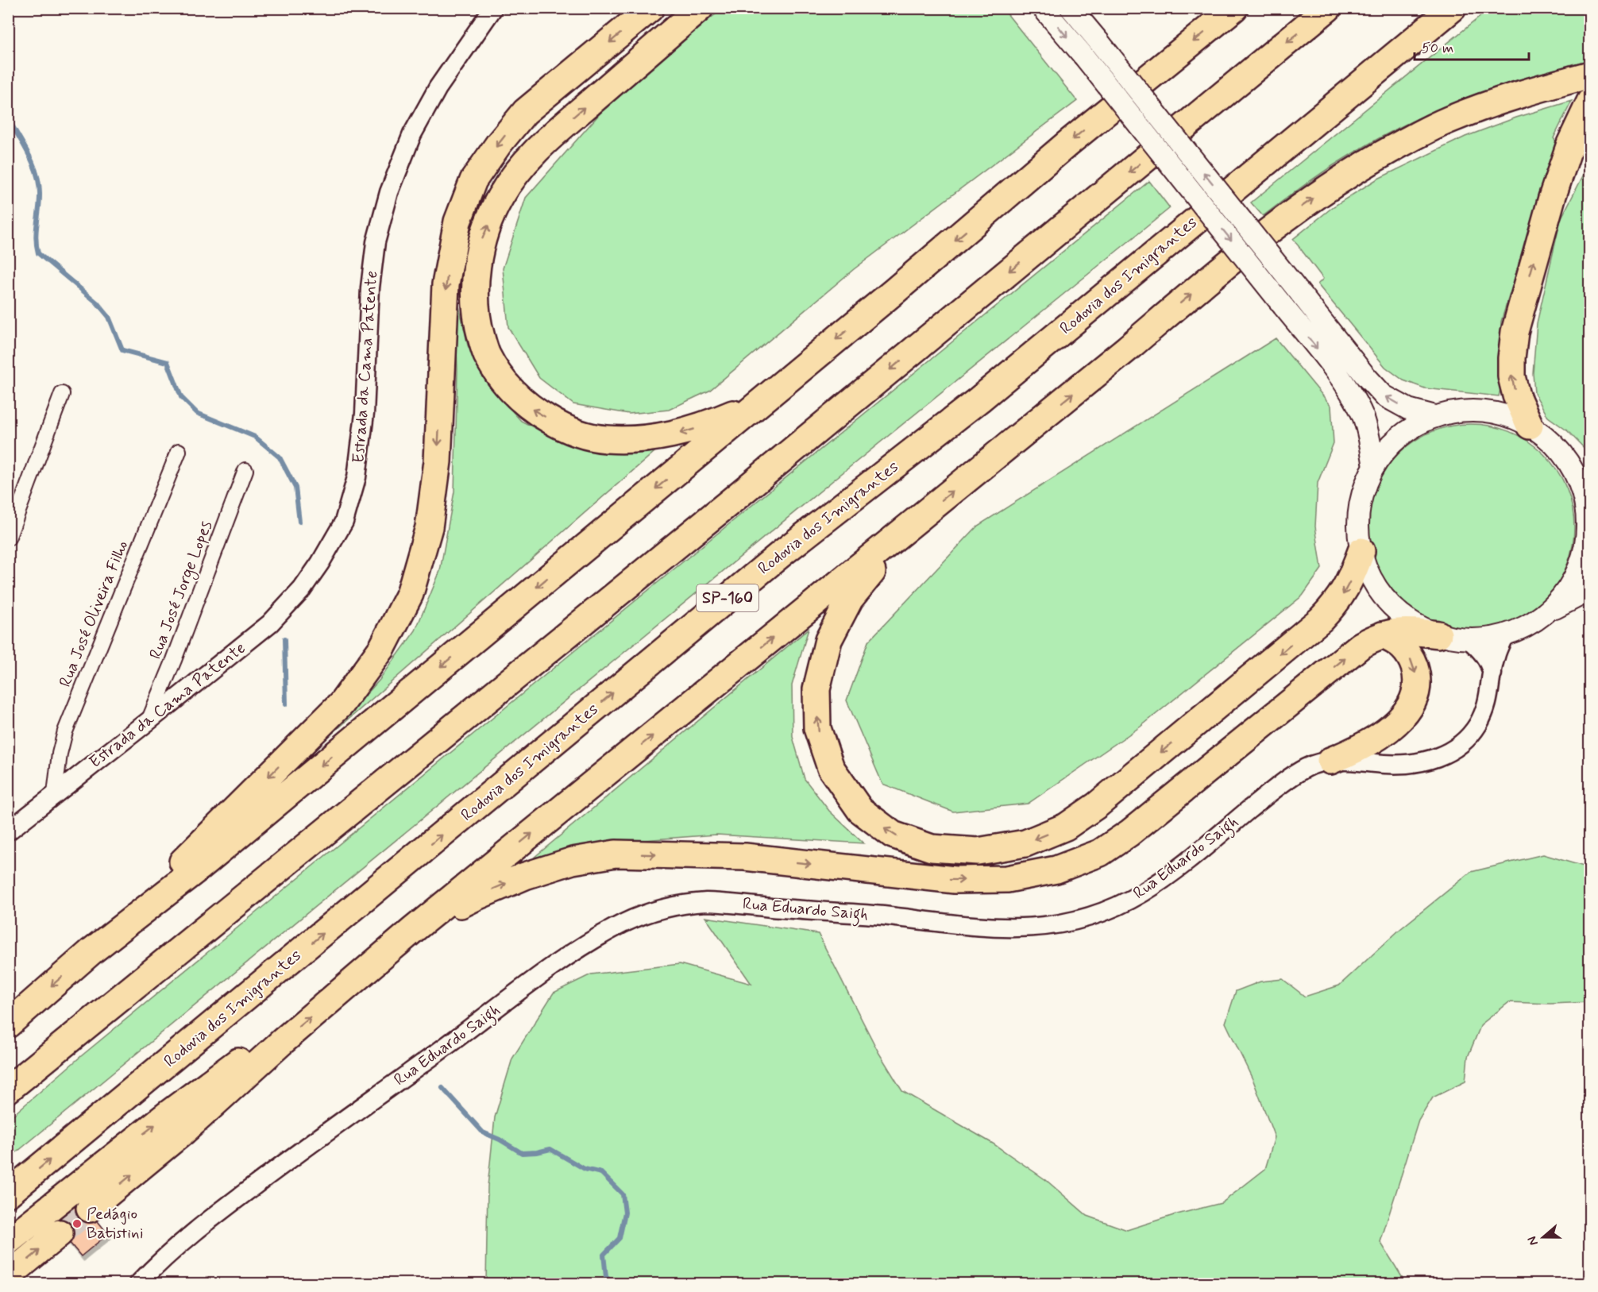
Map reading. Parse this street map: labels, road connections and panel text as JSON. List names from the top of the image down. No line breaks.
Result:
{"streets":{"highway":["Rodovia dos Imigrantes","SP-160"],"street":["Estrada da Cama Patente","Rua José Jorge Lopes","Rua José Oliveira Filho","Rua Eduardo Saigh"]},"crossings":[["Estrada da Cama Patente","Rua José Jorge Lopes"],["Estrada da Cama Patente","Rua José Oliveira Filho"]],"places":["Pedágio Batistini"],"scale_bar":"50 m","north":"left"}
